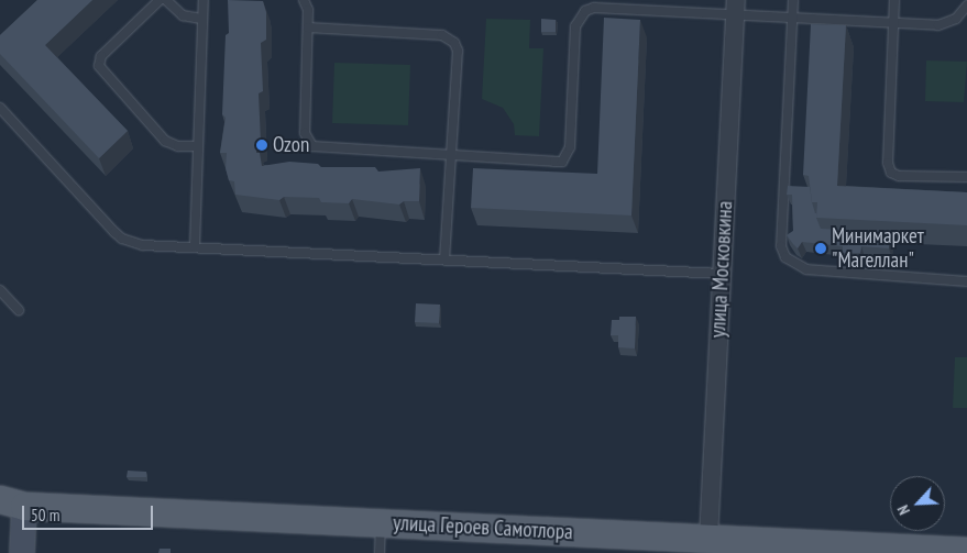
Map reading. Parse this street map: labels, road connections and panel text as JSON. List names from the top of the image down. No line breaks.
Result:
{"streets":{"main road":["улица Героев Самотлора"],"street":["улица Московкина"]},"crossings":[["улица Московкина","улица Героев Самотлора"]],"places":["Ozon","Минимаркет \"Магеллан\""],"scale_bar":"50 m","north":"bottom left"}
